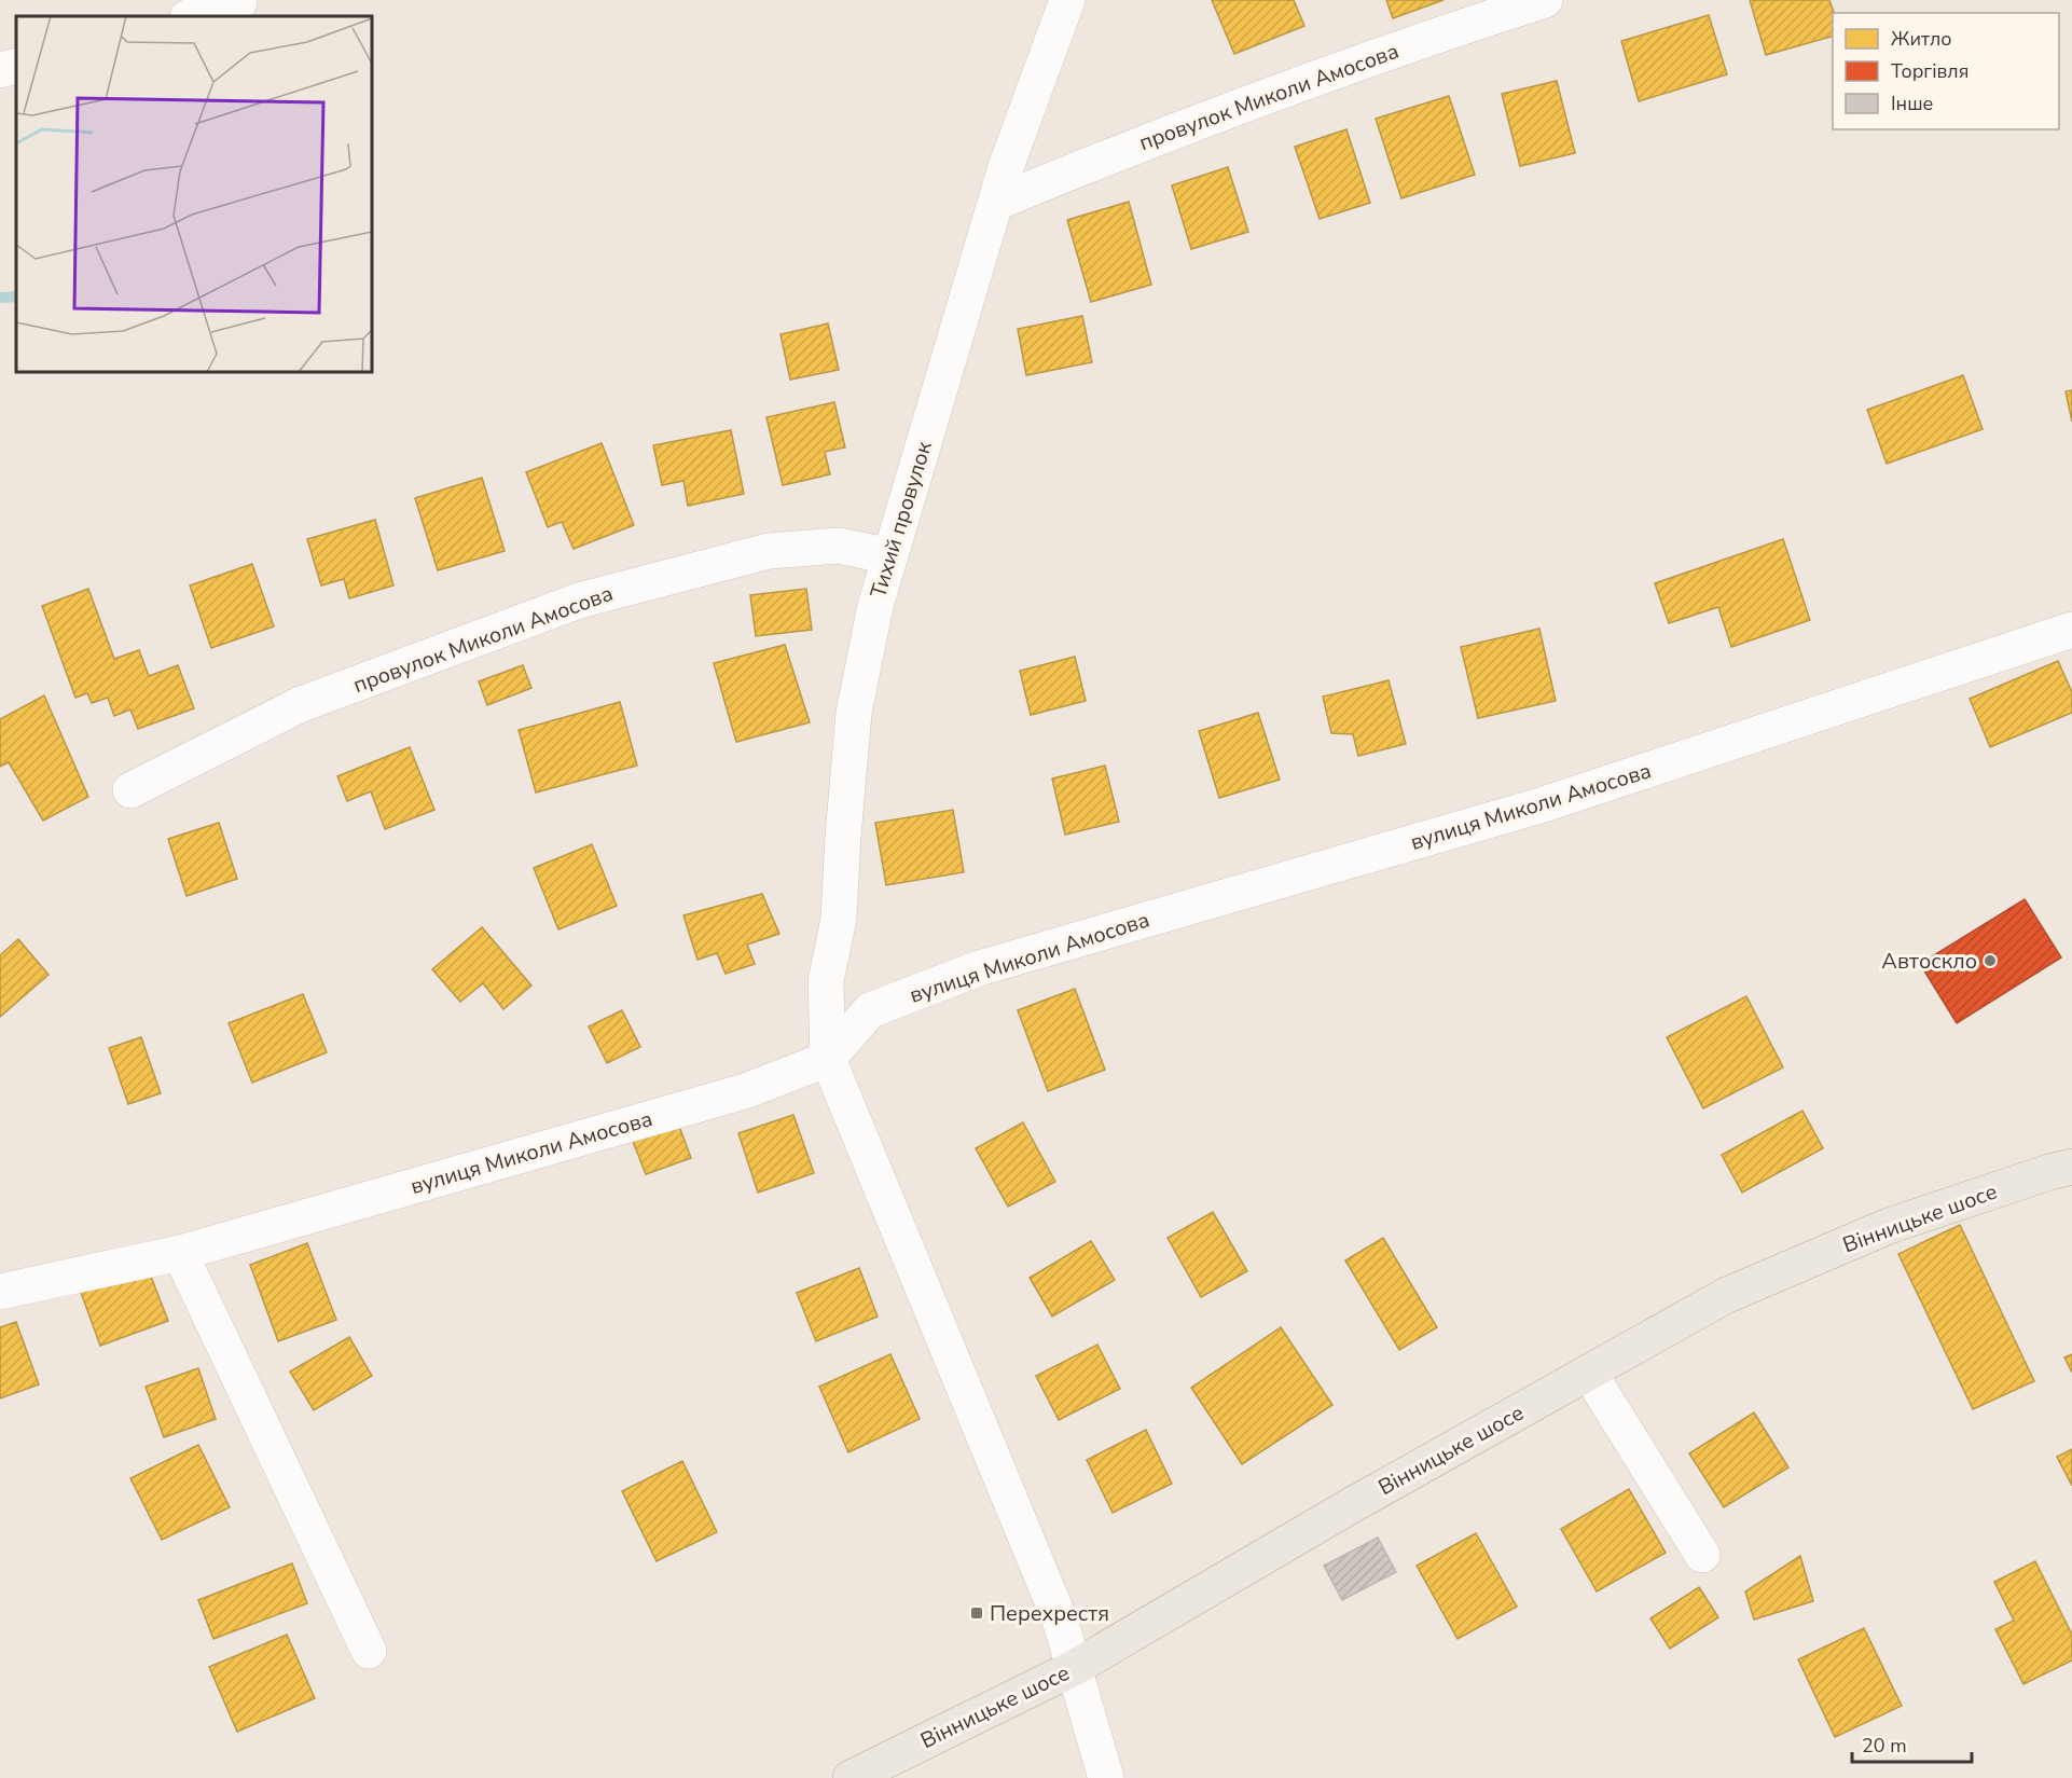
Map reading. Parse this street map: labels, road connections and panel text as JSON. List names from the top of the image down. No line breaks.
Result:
{"streets":{"main road":["Вінницьке шосе"],"street":["провулок Миколи Амосова","Тихий провулок","вулиця Миколи Амосова"]},"crossings":[["провулок Миколи Амосова","Тихий провулок"],["Тихий провулок","вулиця Миколи Амосова"]],"places":{"other":["Автоскло"],"transit":["Перехрестя"]},"legend":["Житло","Торгівля","Інше"],"scale_bar":"20 m"}
